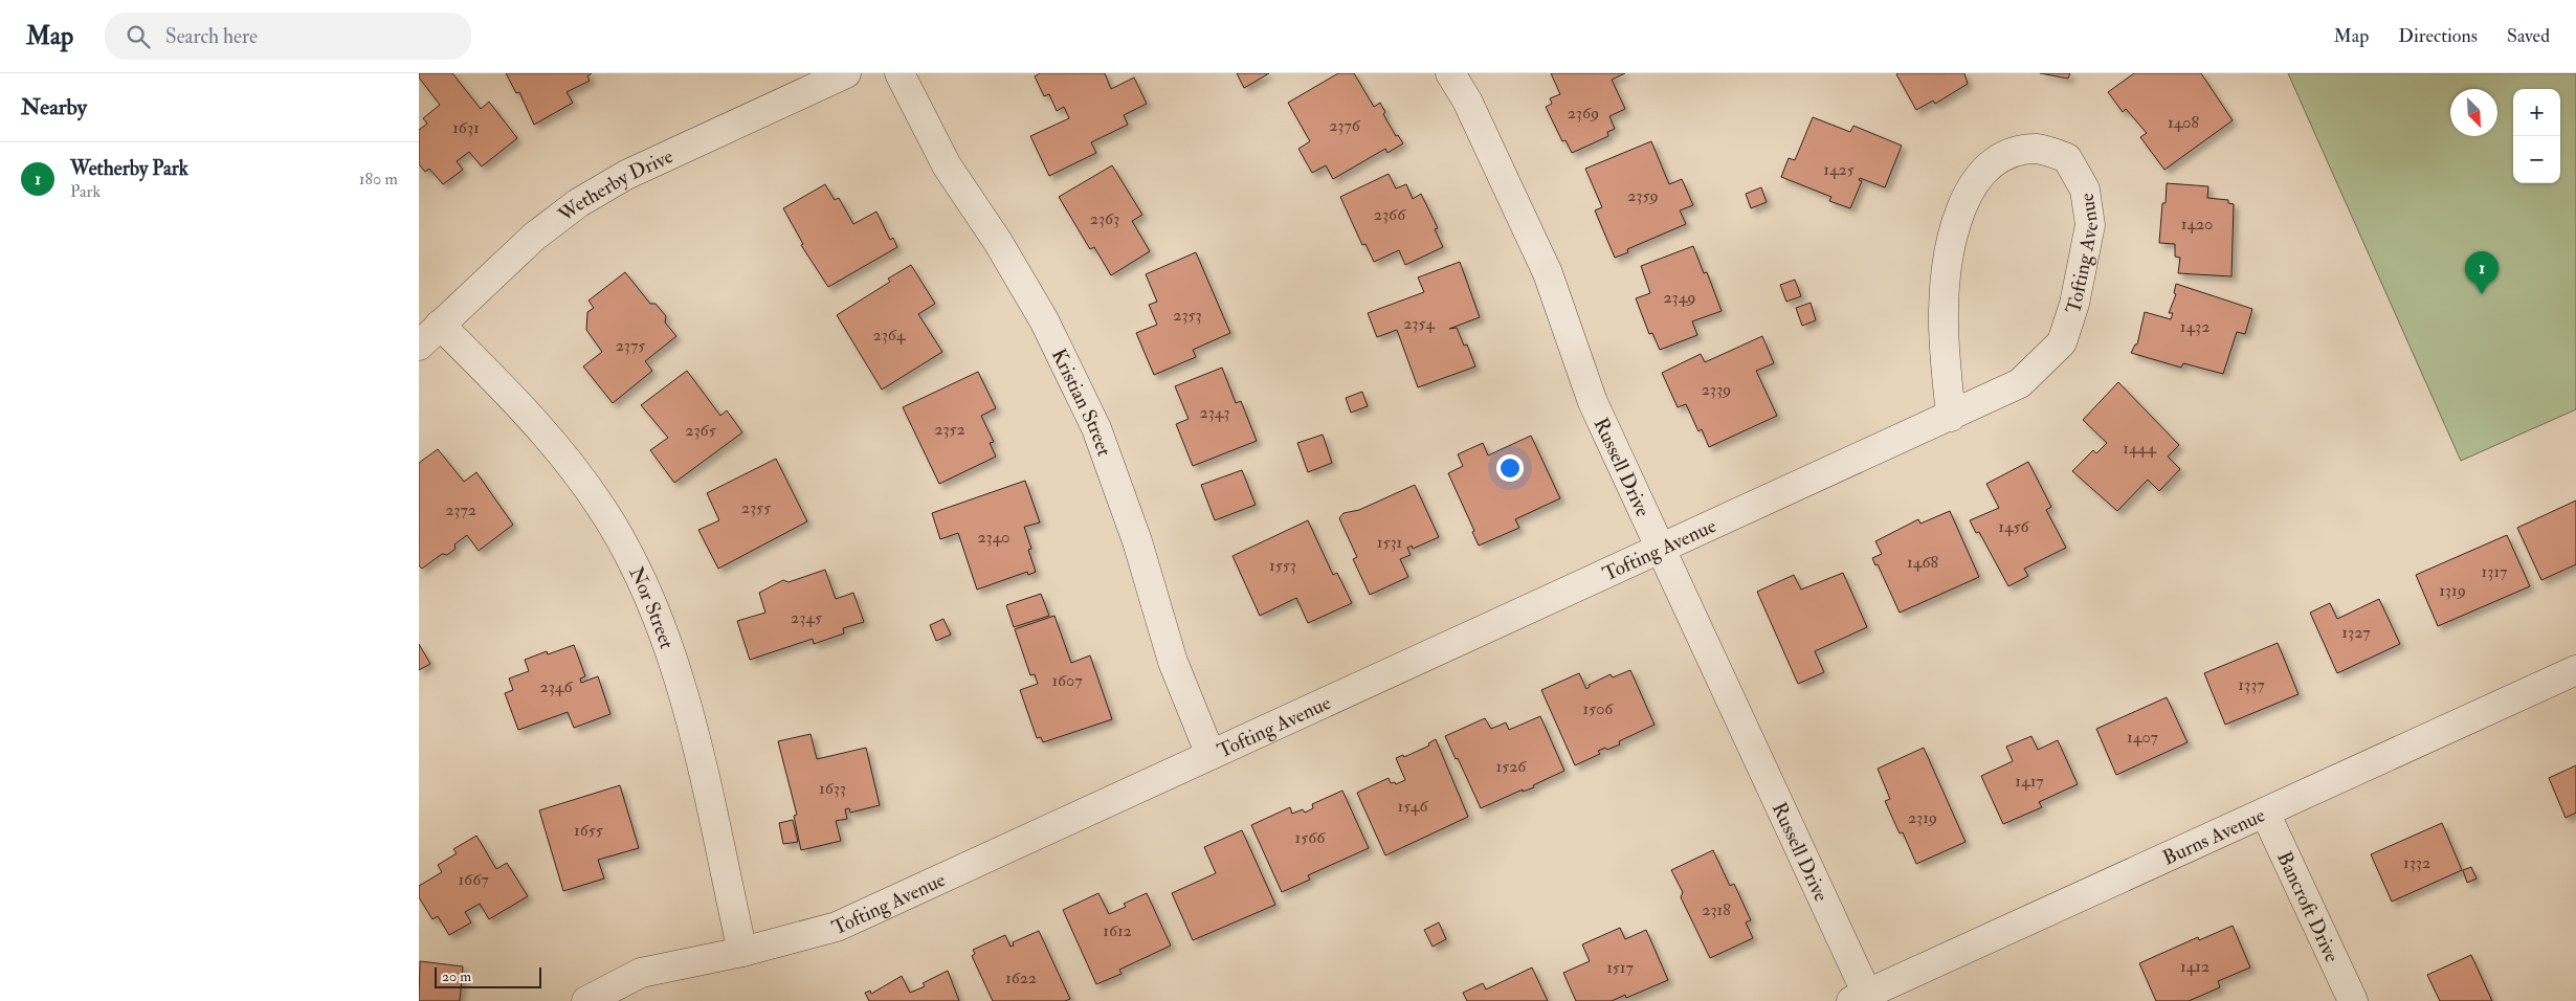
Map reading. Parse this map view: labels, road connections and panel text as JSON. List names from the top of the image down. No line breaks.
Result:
{"streets":{"street":["Wetherby Drive","Tofting Avenue","Kristian Street","Russell Drive","Nor Street","Burns Avenue","Bancroft Drive"]},"crossings":[["Wetherby Drive","Nor Street"],["Tofting Avenue","Kristian Street"],["Tofting Avenue","Russell Drive"],["Tofting Avenue","Nor Street"],["Russell Drive","Burns Avenue"],["Burns Avenue","Bancroft Drive"]],"house_numbers":["2369","1408","2376","1631","1425","2359","2366","2363","1420","2349","2353","2354","1432","2364","2375","2339","2343","2352","2365","1444","2355","2372","1456","2340","1531","1468","1553","1317","1319","2345","1327","1607","1337","2346","1506","1407","1526","1417","1633","1546","2319","1655","1566","1332","1667","2318","1612","1412","1517","1622"],"scale_bar":"20 m","north":"bottom right","page":{"header":"Map","search":"Search here","nav":["Map","Directions","Saved"],"heading":"Nearby","map_buttons":["+","−"],"list":[{"mark":"1","name":"Wetherby Park","note":"Park","value":"180 m"}],"pins":"1","scale":"20 m"}}
